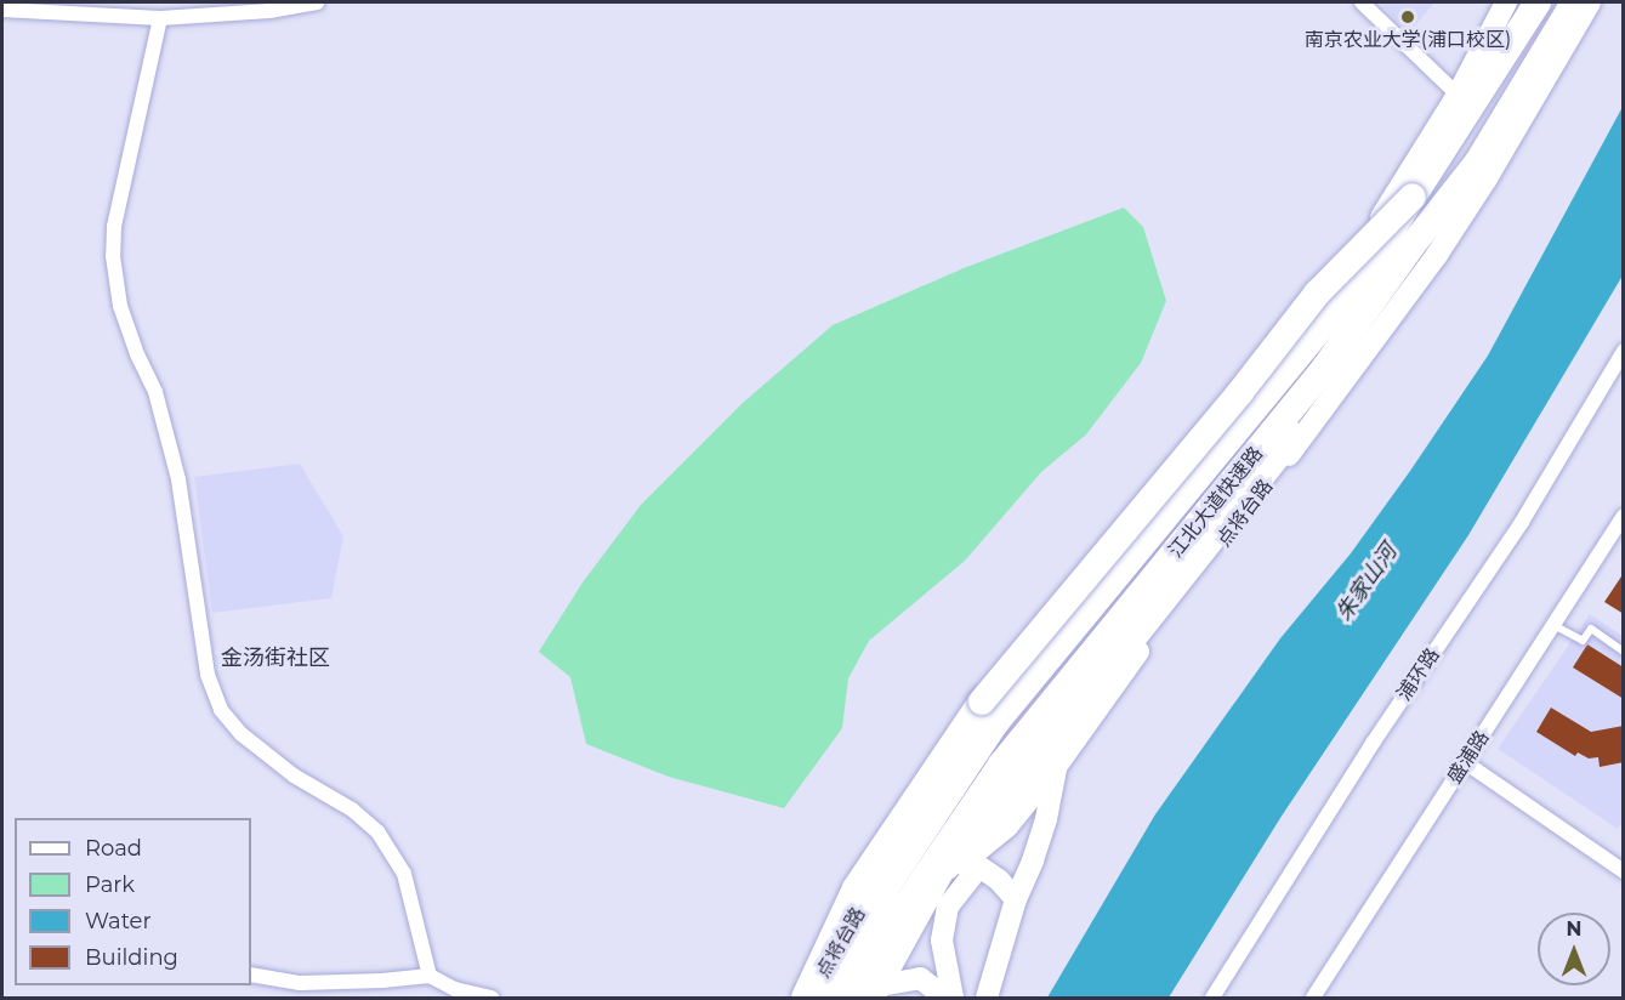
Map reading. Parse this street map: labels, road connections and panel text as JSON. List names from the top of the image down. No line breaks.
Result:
{"streets":{"highway":["江北大道快速路"],"main road":["点将台路"],"street":["浦环路","盛浦路"]},"districts":["金汤街社区"],"water":["朱家山河"],"places":["南京农业大学(浦口校区)"],"legend":["Road","Park","Water","Building"],"north":"top"}
